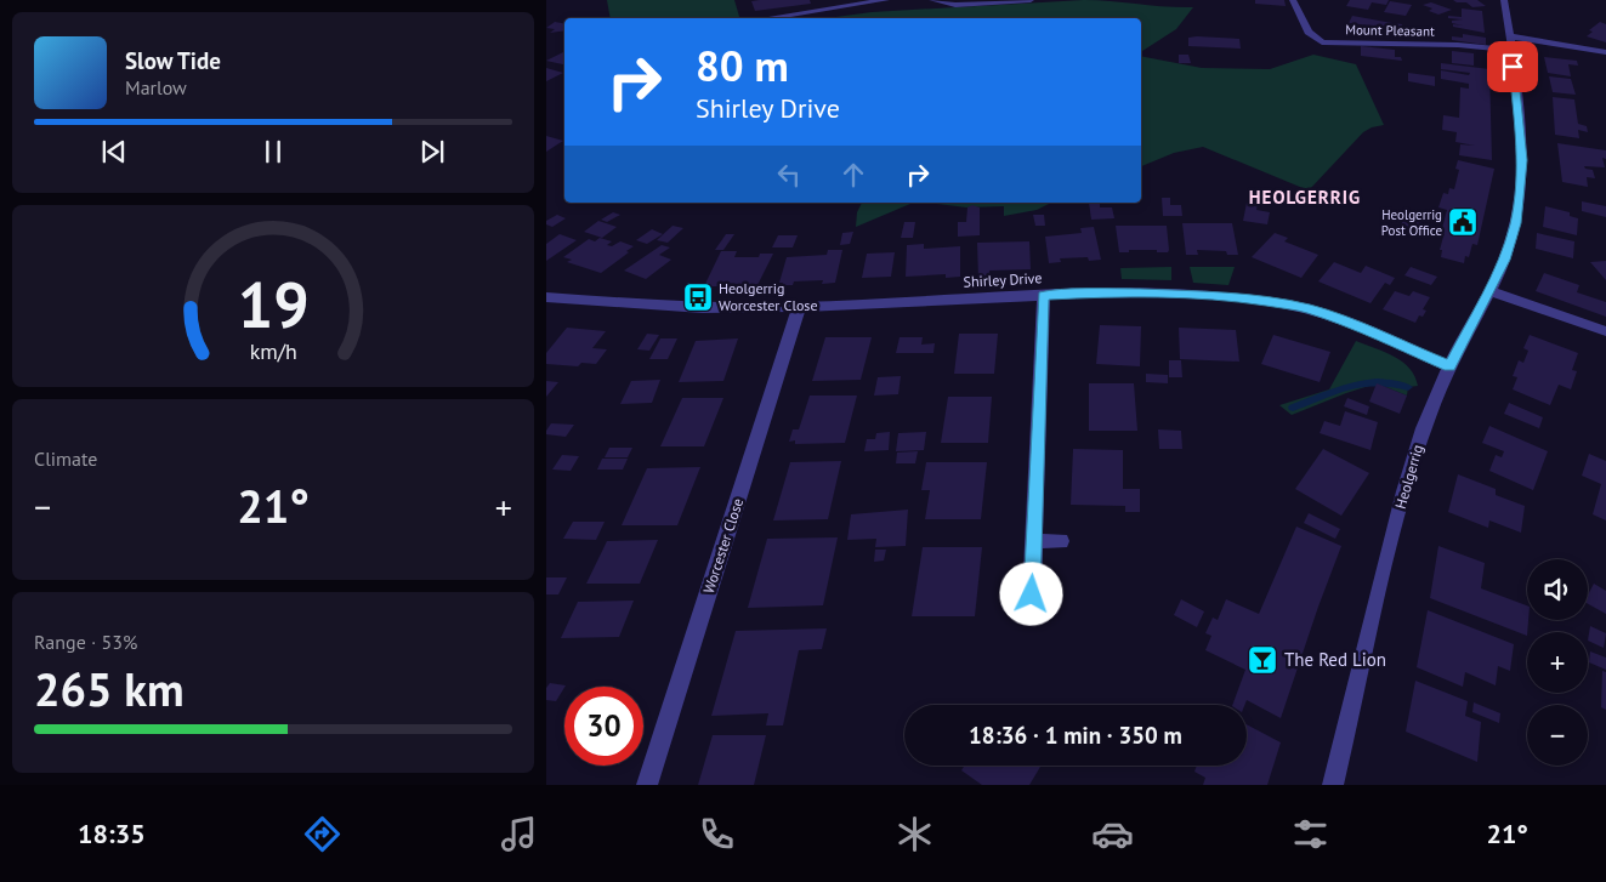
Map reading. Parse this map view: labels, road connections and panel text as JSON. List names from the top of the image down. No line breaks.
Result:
{"streets":{"street":["Mount Pleasant","Shirley Drive","Heolgerrig","Worcester Close"]},"crossings":[["Mount Pleasant","Heolgerrig"],["Shirley Drive","Heolgerrig"],["Shirley Drive","Worcester Close"]],"districts":["HEOLGERRIG"],"places":{"public building":["Heolgerrig Post Office"],"bus stop":["Heolgerrig Worcester Close"],"bar":["The Red Lion"]},"page":{"turn":["80 m","Shirley Drive"],"song":["Slow Tide","Marlow"],"tile":["Climate",["Range · 53%","265 km"]],"heat":["−","21°","+"],"map_buttons":["+","−"],"limit":"30","trip":"18:36 · 1 min · 350 m","tabs":["18:35","21°"],"gauge":["19","km/h"]}}
